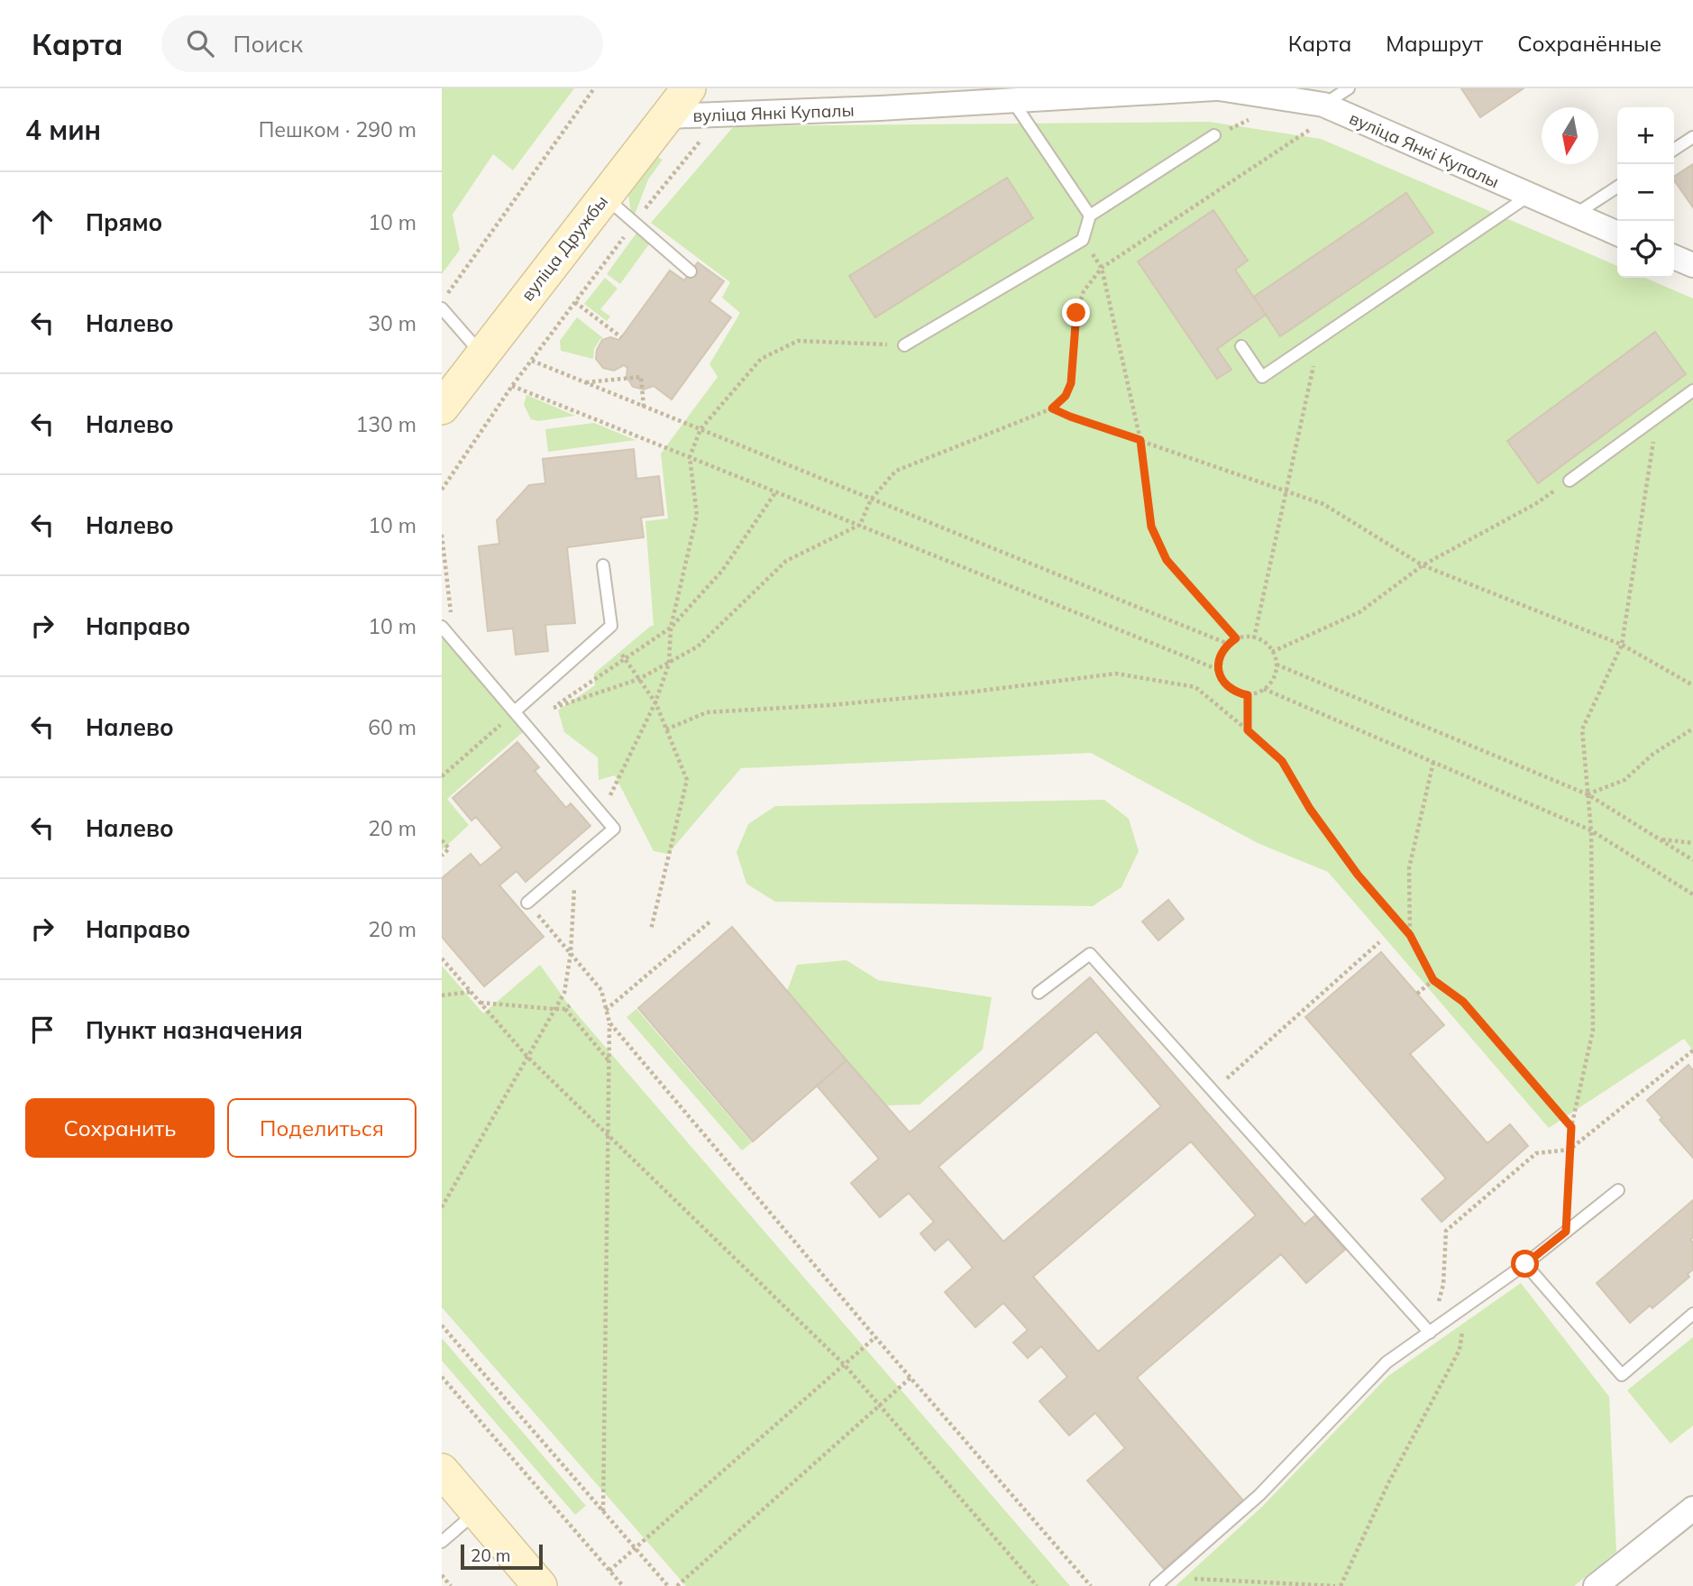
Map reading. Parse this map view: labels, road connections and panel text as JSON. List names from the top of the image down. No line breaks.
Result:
{"streets":{"street":["вуліца Янкі Купалы","вуліца Дружбы"]},"crossings":[["вуліца Янкі Купалы","вуліца Дружбы"]],"scale_bar":"20 m","north":"bottom","page":{"header":"Карта","search":"Поиск","nav":["Карта","Маршрут","Сохранённые"],"heading":["4 мин","Пешком · 290 m"],"map_buttons":["+","−"],"list":[["Прямо","10 m"],["Налево","30 m"],["Налево","130 m"],["Налево","10 m"],["Направо","10 m"],["Налево","60 m"],["Налево","20 m"],["Направо","20 m"],"Пункт назначения"],"buttons":["Сохранить","Поделиться"],"scale":"20 m"}}
